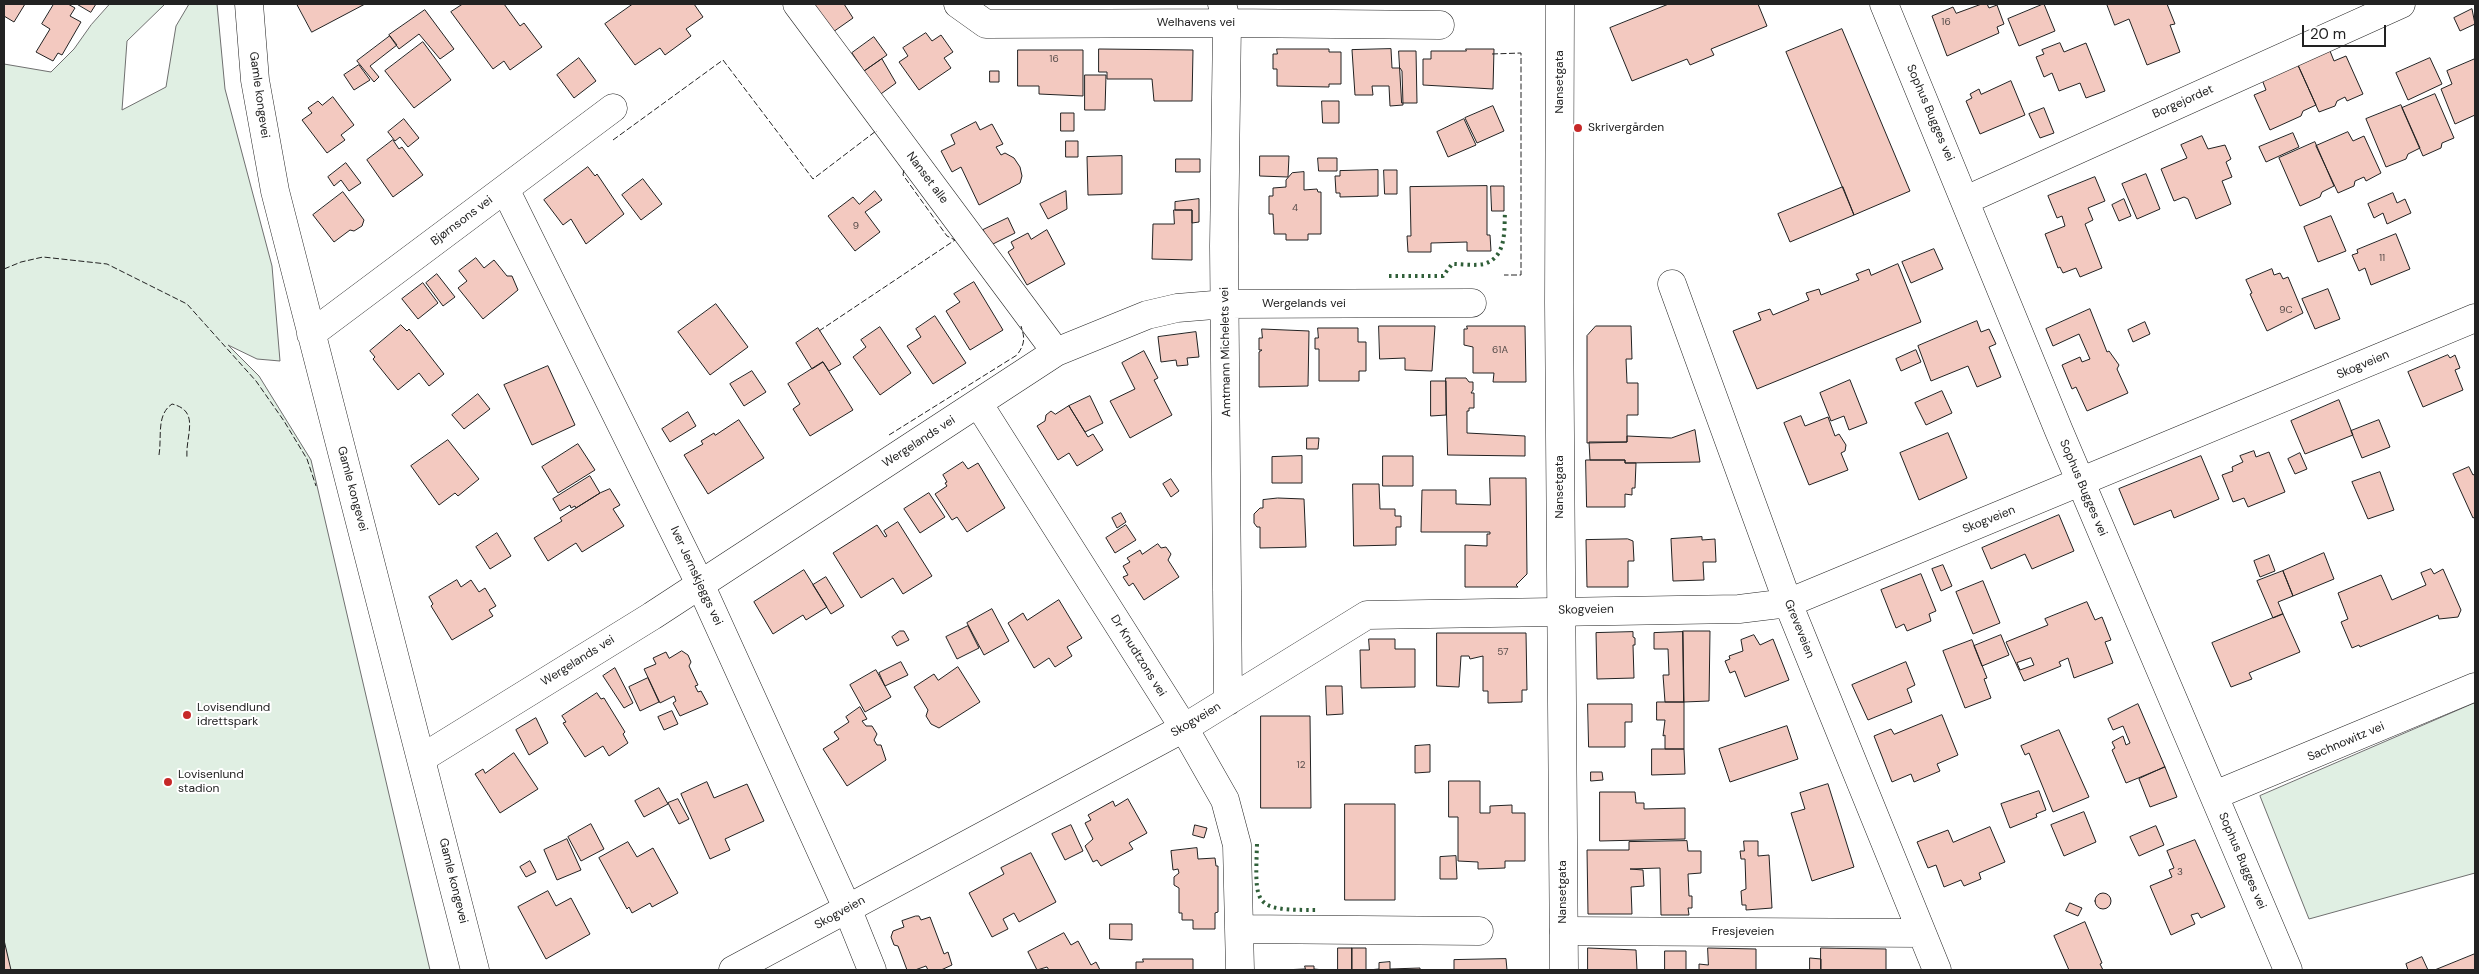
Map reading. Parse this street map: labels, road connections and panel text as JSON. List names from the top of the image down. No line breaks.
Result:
{"streets":{"street":["Welhavens vei","Nansetgata","Gamle kongevei","Borgejordet","Sophus Bugges vei","Nanset alle","Bjørnsons vei","Wergelands vei","Amtmann Michelets vei","Skogveien","Iver Jernskjeggs vei","Greveveien","Dr Knudtzons vei","Sachnowitz vei","Fresjeveien"]},"crossings":[["Welhavens vei","Amtmann Michelets vei"],["Nansetgata","Skogveien"],["Nansetgata","Fresjeveien"],["Gamle kongevei","Bjørnsons vei"],["Gamle kongevei","Wergelands vei"],["Borgejordet","Sophus Bugges vei"],["Sophus Bugges vei","Skogveien"],["Sophus Bugges vei","Sachnowitz vei"],["Nanset alle","Wergelands vei"],["Bjørnsons vei","Iver Jernskjeggs vei"],["Wergelands vei","Amtmann Michelets vei"],["Wergelands vei","Iver Jernskjeggs vei"],["Wergelands vei","Dr Knudtzons vei"],["Amtmann Michelets vei","Skogveien"],["Skogveien","Iver Jernskjeggs vei"],["Skogveien","Greveveien"],["Skogveien","Dr Knudtzons vei"],["Greveveien","Fresjeveien"]],"places":["Skrivergården","Lovisendlund idrettspark","Lovisenlund stadion"],"house_numbers":["16","16","4","9","11","9C","61A","57","12","3"],"scale_bar":"20 m"}
